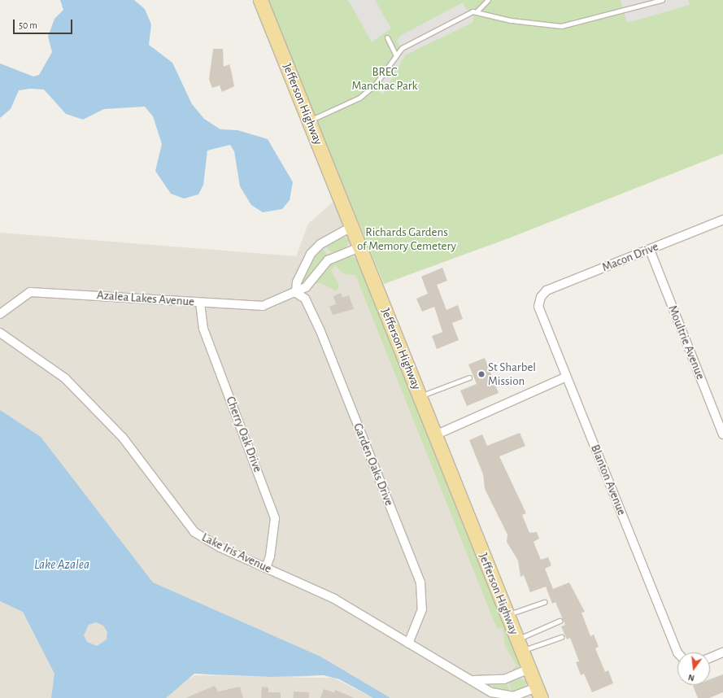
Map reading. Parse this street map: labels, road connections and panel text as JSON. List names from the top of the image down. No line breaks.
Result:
{"streets":{"main road":["Jefferson Highway"],"street":["Macon Drive","Azalea Lakes Avenue","Moultrie Avenue","Cherry Oak Drive","Garden Oaks Drive","Blanton Avenue","Lake Iris Avenue"]},"crossings":[["Jefferson Highway","Azalea Lakes Avenue"],["Jefferson Highway","Lake Iris Avenue"],["Macon Drive","Moultrie Avenue"],["Macon Drive","Blanton Avenue"],["Azalea Lakes Avenue","Cherry Oak Drive"],["Azalea Lakes Avenue","Garden Oaks Drive"],["Cherry Oak Drive","Lake Iris Avenue"],["Garden Oaks Drive","Lake Iris Avenue"]],"water":["Lake Azalea"],"parks":["BREC Manchac Park","Richards Gardens of Memory Cemetery"],"places":["St Sharbel Mission"],"scale_bar":"50 m","north":"bottom"}
